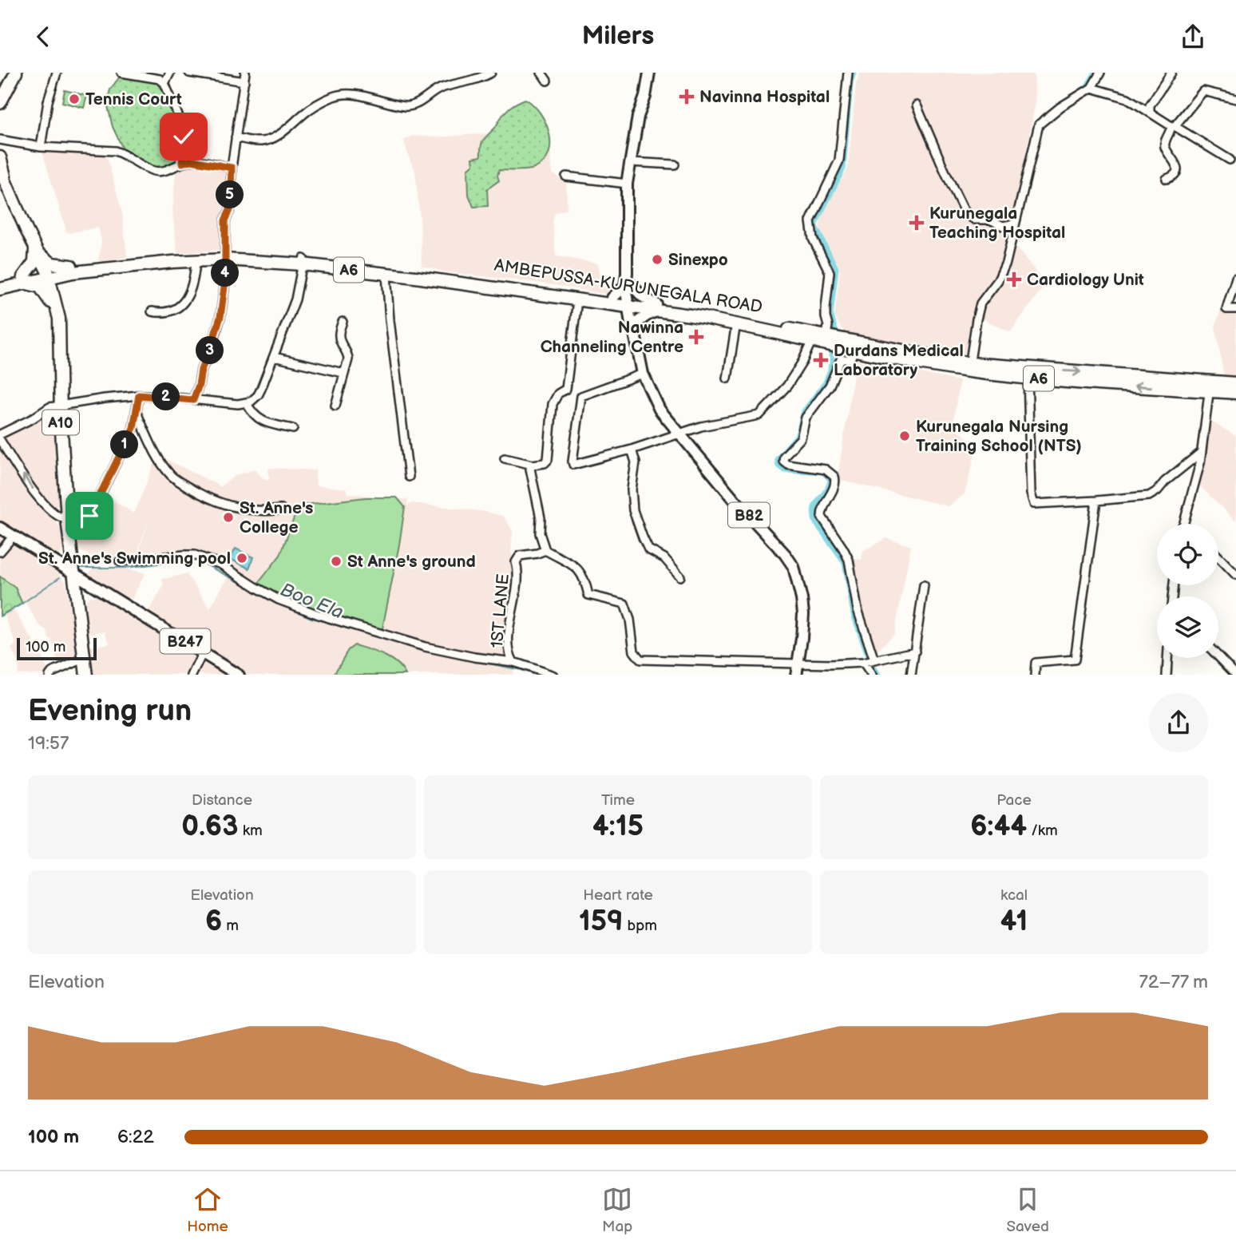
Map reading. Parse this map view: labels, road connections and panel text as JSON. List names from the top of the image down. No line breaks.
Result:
{"streets":{"highway":["A6","AMBEPUSSA-KURUNEGALA ROAD","A10"],"main road":["B82","B247"],"street":["1ST LANE"]},"crossings":[["A6","AMBEPUSSA-KURUNEGALA ROAD"],["A6","A10"],["AMBEPUSSA-KURUNEGALA ROAD","A10"],["AMBEPUSSA-KURUNEGALA ROAD","B82"],["A10","B247"]],"water":["Boo Ela"],"places":{"health":["Navinna Hospital","Kurunegala Teaching Hospital","Cardiology Unit","Nawinna Channeling Centre","Durdans Medical Laboratory"],"other":["Tennis Court","Sinexpo","Kurunegala Nursing Training School (NTS)","St. Anne's College","St. Anne's Swimming pool","St Anne's ground"]},"scale_bar":"100 m","page":{"header":"Milers","pins":["5","4","3","2","1"],"scale":"100 m","heading":["Evening run","19:57"],"stats":[["Distance","0.63 km"],["Time","4:15"],["Pace","6:44 /km"],["Elevation","6 m"],["Heart rate","159 bpm"],["kcal","41"]],"chart":["Elevation","72–77 m"],"list":[{"name":"100 m","note":"6:22"}],"tabs":["Home","Map","Saved"]}}
